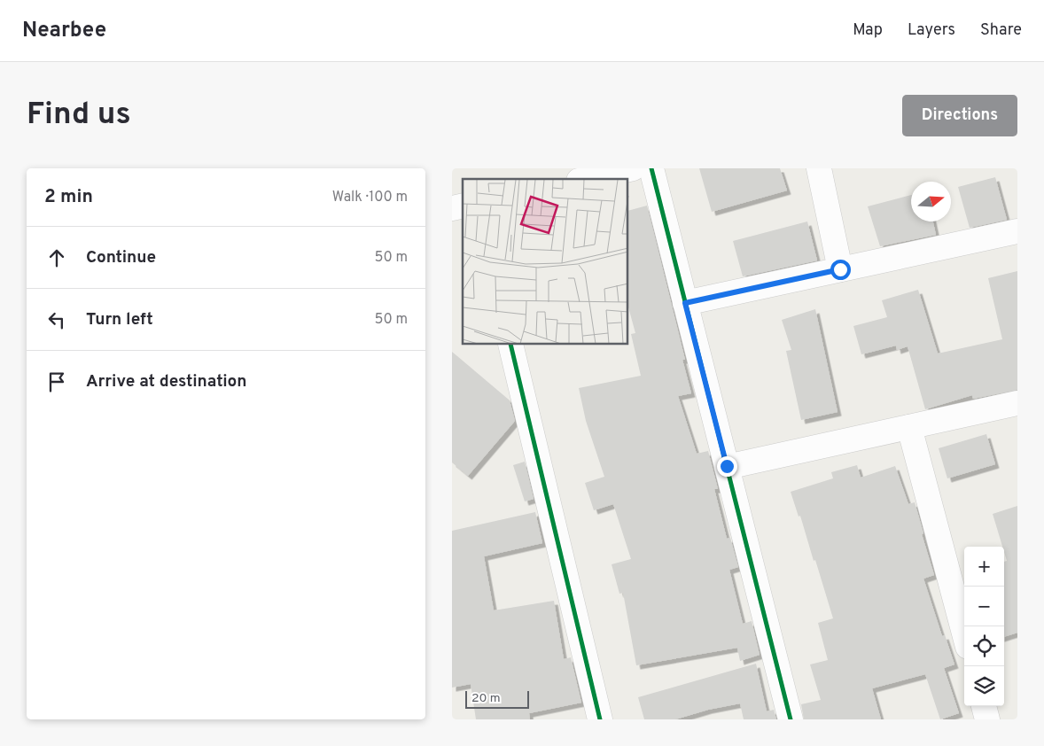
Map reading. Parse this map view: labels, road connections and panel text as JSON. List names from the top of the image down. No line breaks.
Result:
{"scale_bar":"20 m","north":"right","page":{"header":"Nearbee","nav":["Map","Layers","Share"],"buttons":"Directions","title":"Find us","heading":["2 min","Walk · 100 m"],"list":[["Continue","50 m"],["Turn left","50 m"],"Arrive at destination"],"map_buttons":["+","−"],"scale":"20 m"}}
